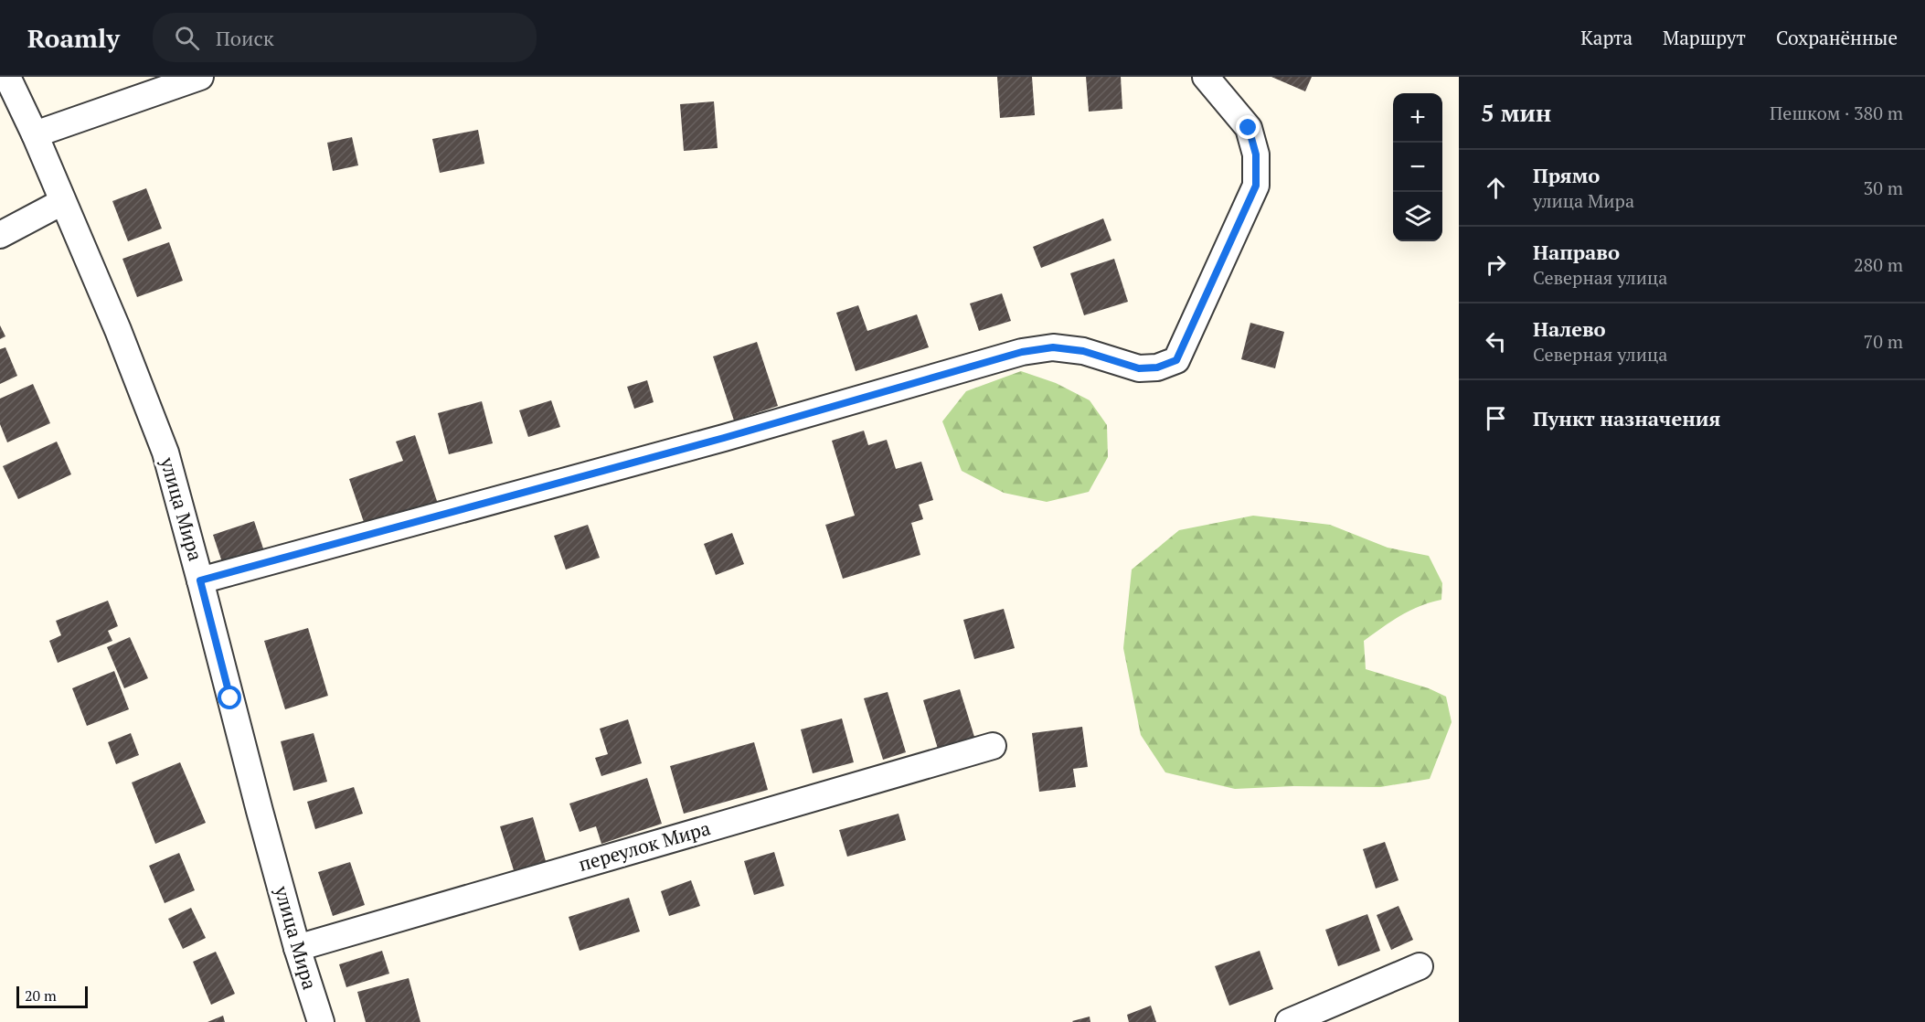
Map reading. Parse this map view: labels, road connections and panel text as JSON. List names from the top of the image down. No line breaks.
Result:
{"streets":{"street":["улица Мира","переулок Мира"]},"crossings":[["улица Мира","переулок Мира"]],"scale_bar":"20 m","page":{"header":"Roamly","search":"Поиск","nav":["Карта","Маршрут","Сохранённые"],"heading":["5 мин","Пешком · 380 m"],"map_buttons":["+","−"],"list":[["Прямо","улица Мира","30 m"],["Направо","Северная улица","280 m"],["Налево","Северная улица","70 m"],"Пункт назначения"],"scale":"20 m"}}
